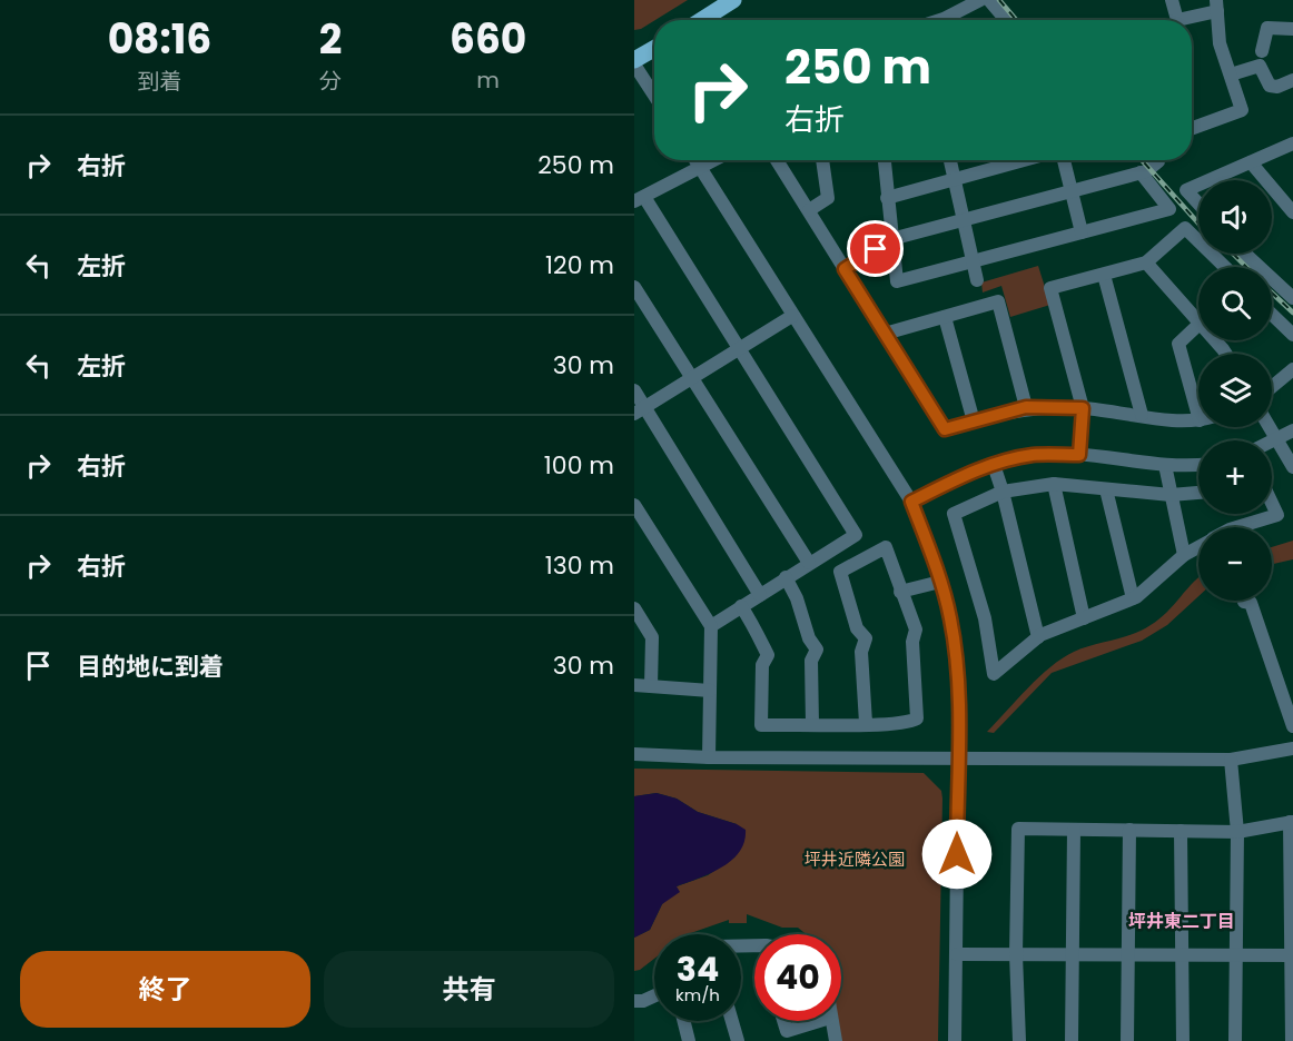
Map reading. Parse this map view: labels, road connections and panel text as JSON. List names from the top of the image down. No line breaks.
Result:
{"districts":["坪井東二丁目"],"parks":["坪井近隣公園"],"page":{"eta":["08:16","到着","2","分","660","m"],"turn":["250 m","右折"],"list":[{"name":"右折","value":"250 m"},{"name":"左折","value":"120 m"},{"name":"左折","value":"30 m"},{"name":"右折","value":"100 m"},{"name":"右折","value":"130 m"},{"name":"目的地に到着","value":"30 m"}],"map_buttons":["+","−"],"speed":"34 km/h","limit":"40","buttons":["終了","共有"]}}
